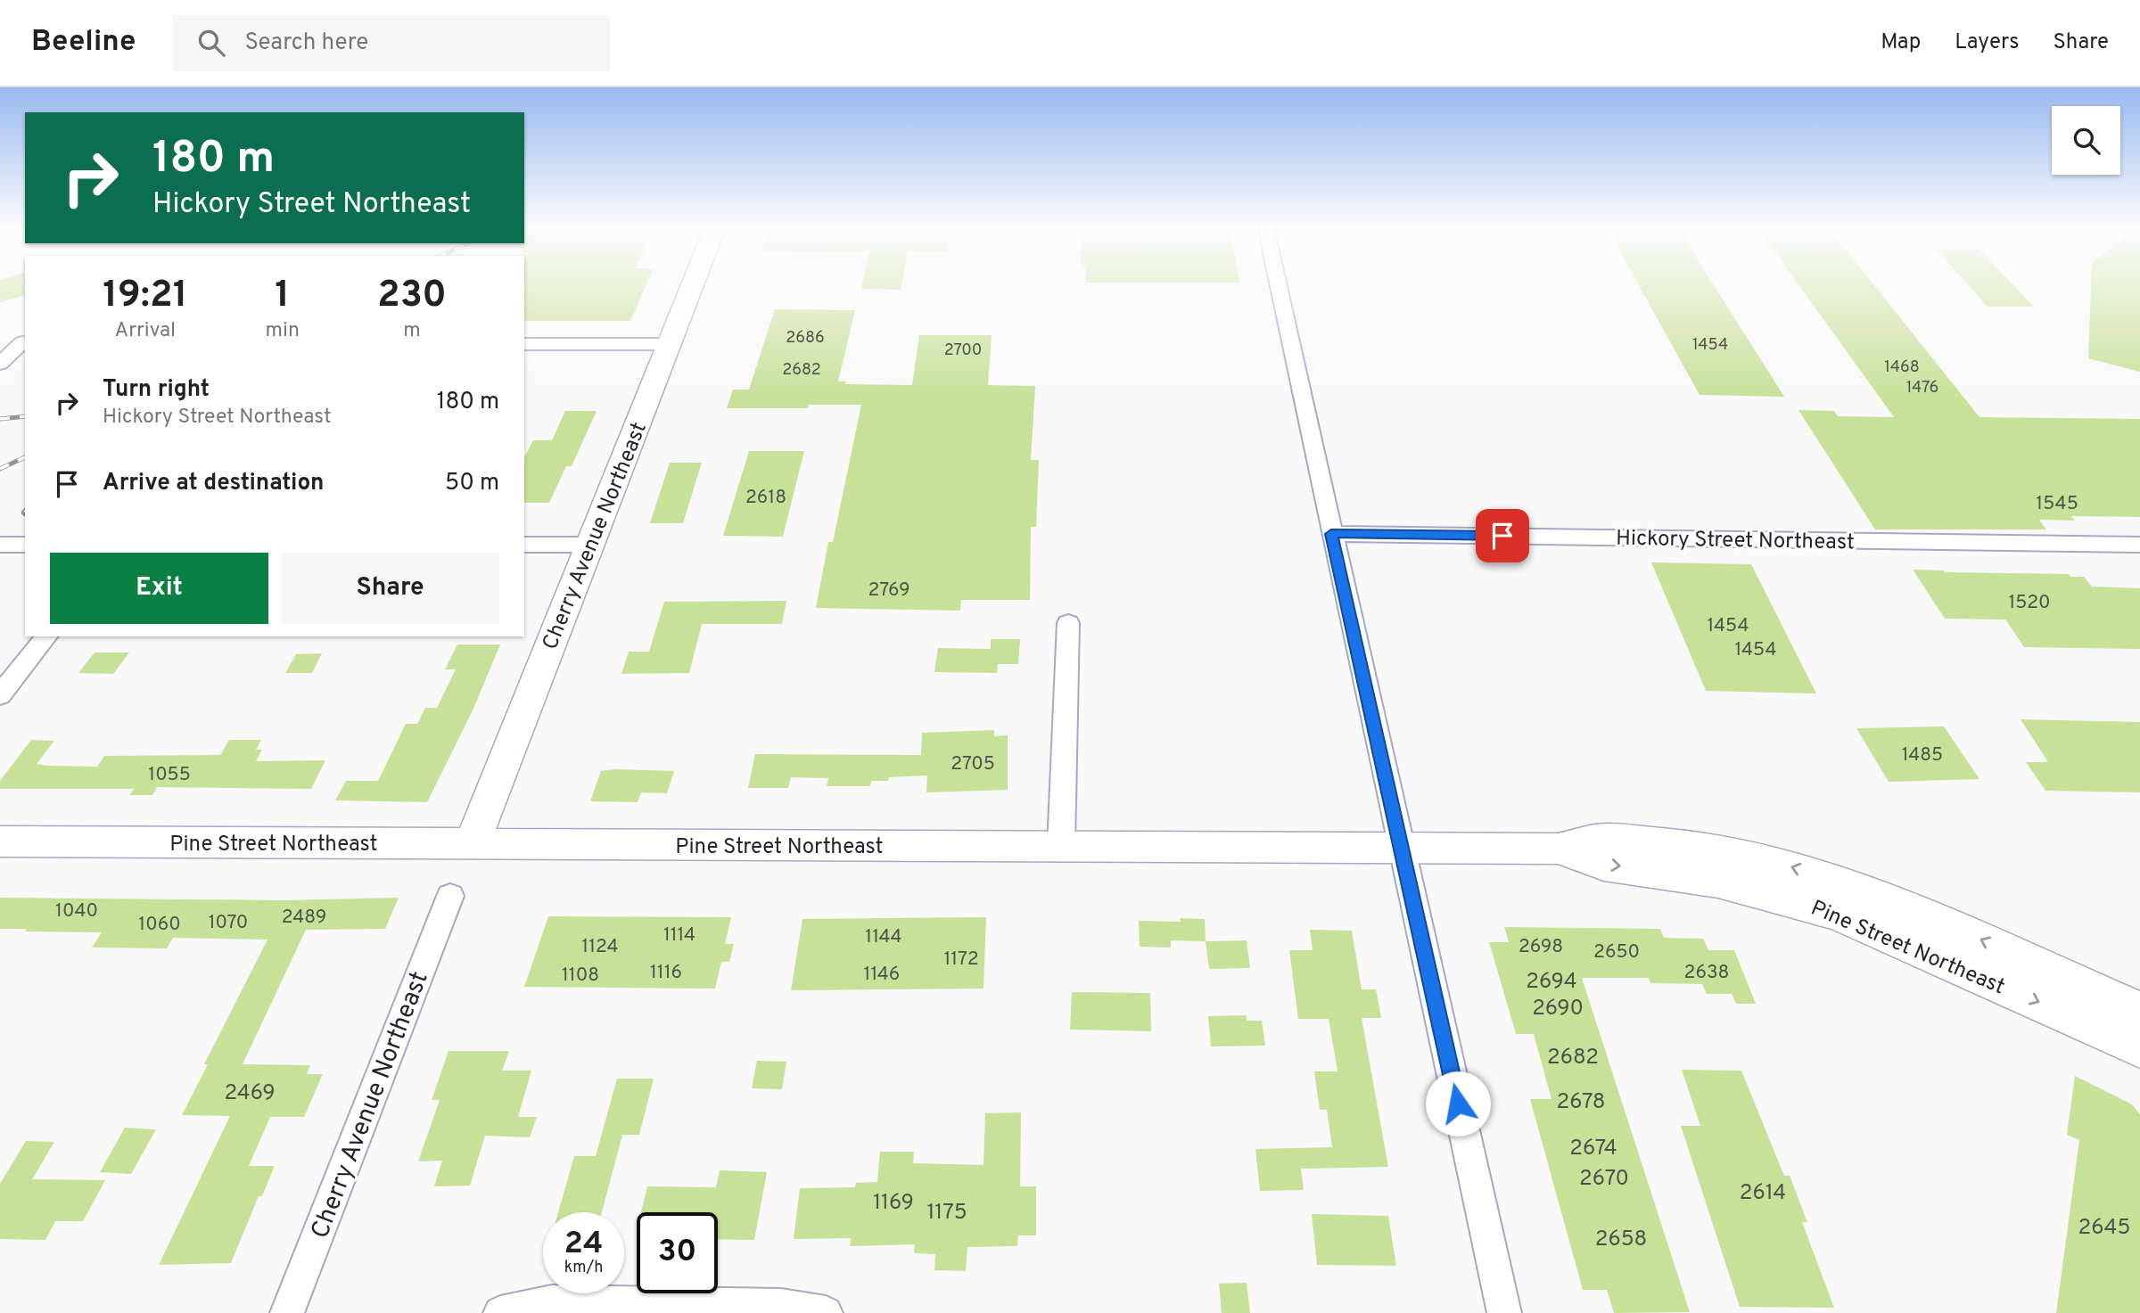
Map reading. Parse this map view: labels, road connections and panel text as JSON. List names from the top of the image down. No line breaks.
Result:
{"streets":{"main road":["Cherry Avenue Northeast","Pine Street Northeast"],"street":["Hickory Street Northeast"]},"crossings":[["Cherry Avenue Northeast","Pine Street Northeast"]],"house_numbers":["2686","1454","2700","1468","2682","1476","2618","1545","2769","1520","1454","1454","1485","2705","1055","1040","2489","1070","1060","1114","1144","1124","2698","2650","1172","1116","2638","1146","1108","2694","2690","2682","2469","2678","2674","2670","2614","1169","1175","2645","2658"],"page":{"header":"Beeline","search":"Search here","nav":["Map","Layers","Share"],"turn":["180 m","Hickory Street Northeast"],"eta":["19:21","Arrival","1","min","230","m"],"list":[{"name":"Turn right","note":"Hickory Street Northeast","value":"180 m"},{"name":"Arrive at destination","value":"50 m"}],"buttons":["Exit","Share"],"speed":"24 km/h","limit":"30"}}
